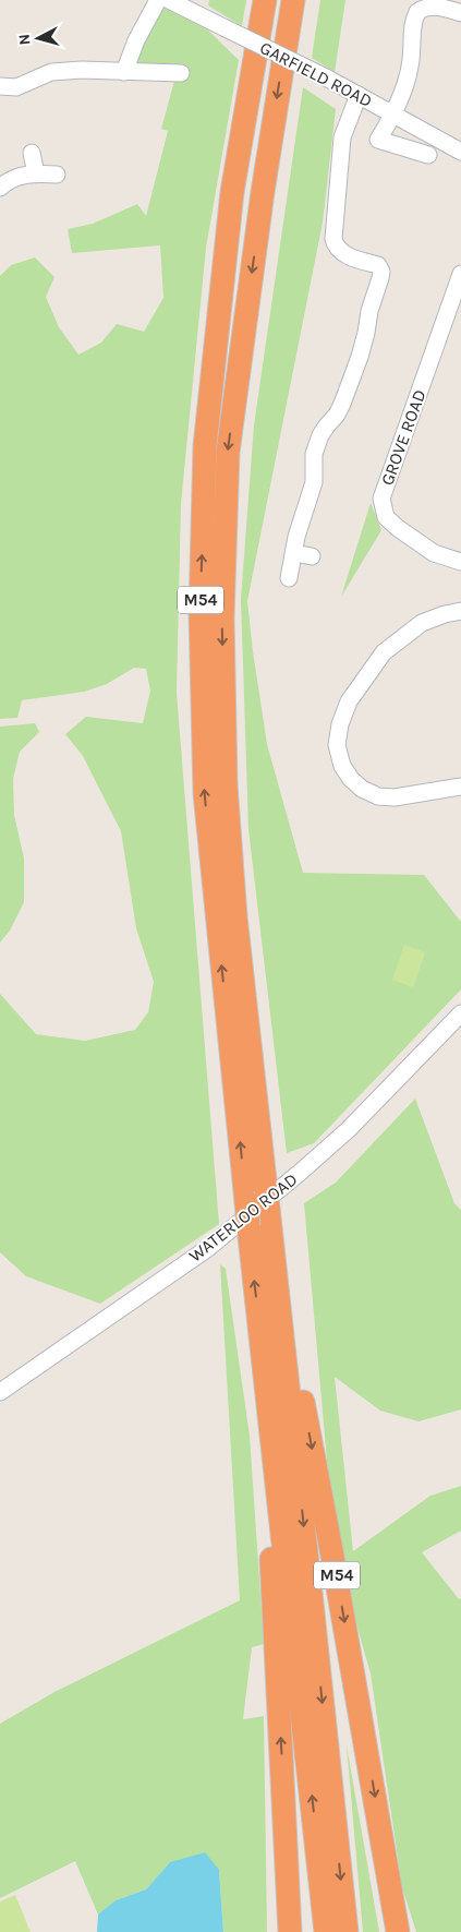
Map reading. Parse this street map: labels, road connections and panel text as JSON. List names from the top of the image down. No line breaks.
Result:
{"streets":{"highway":["M54"],"street":["GARFIELD ROAD","GROVE ROAD","WATERLOO ROAD"]},"north":"left"}
